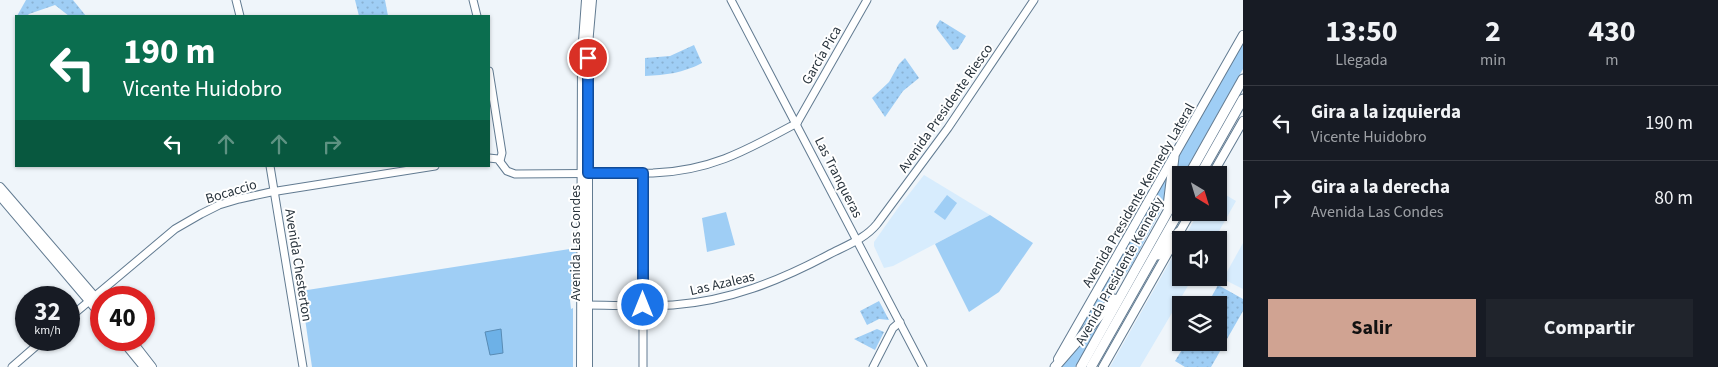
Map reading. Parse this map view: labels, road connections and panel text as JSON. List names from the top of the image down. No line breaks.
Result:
{"streets":{"highway":["Avenida Presidente Kennedy"],"main road":["Avenida Presidente Kennedy Lateral","Avenida Las Condes"],"street":["García Pica","Avenida Presidente Riesco","Las Tranqueras","Bocaccio","Avenida Chesterton","Las Azaleas"]},"crossings":[["García Pica","Las Tranqueras"],["Avenida Presidente Riesco","Las Tranqueras"],["Avenida Presidente Riesco","Las Azaleas"],["Las Tranqueras","Las Azaleas"],["Bocaccio","Avenida Chesterton"],["Avenida Las Condes","Las Azaleas"]],"north":"bottom right","page":{"eta":["13:50","Llegada","2","min","430","m"],"turn":["190 m","Vicente Huidobro"],"list":[{"name":"Gira a la izquierda","note":"Vicente Huidobro","value":"190 m"},{"name":"Gira a la derecha","note":"Avenida Las Condes","value":"80 m"}],"speed":"32 km/h","limit":"40","buttons":["Salir","Compartir"]}}
